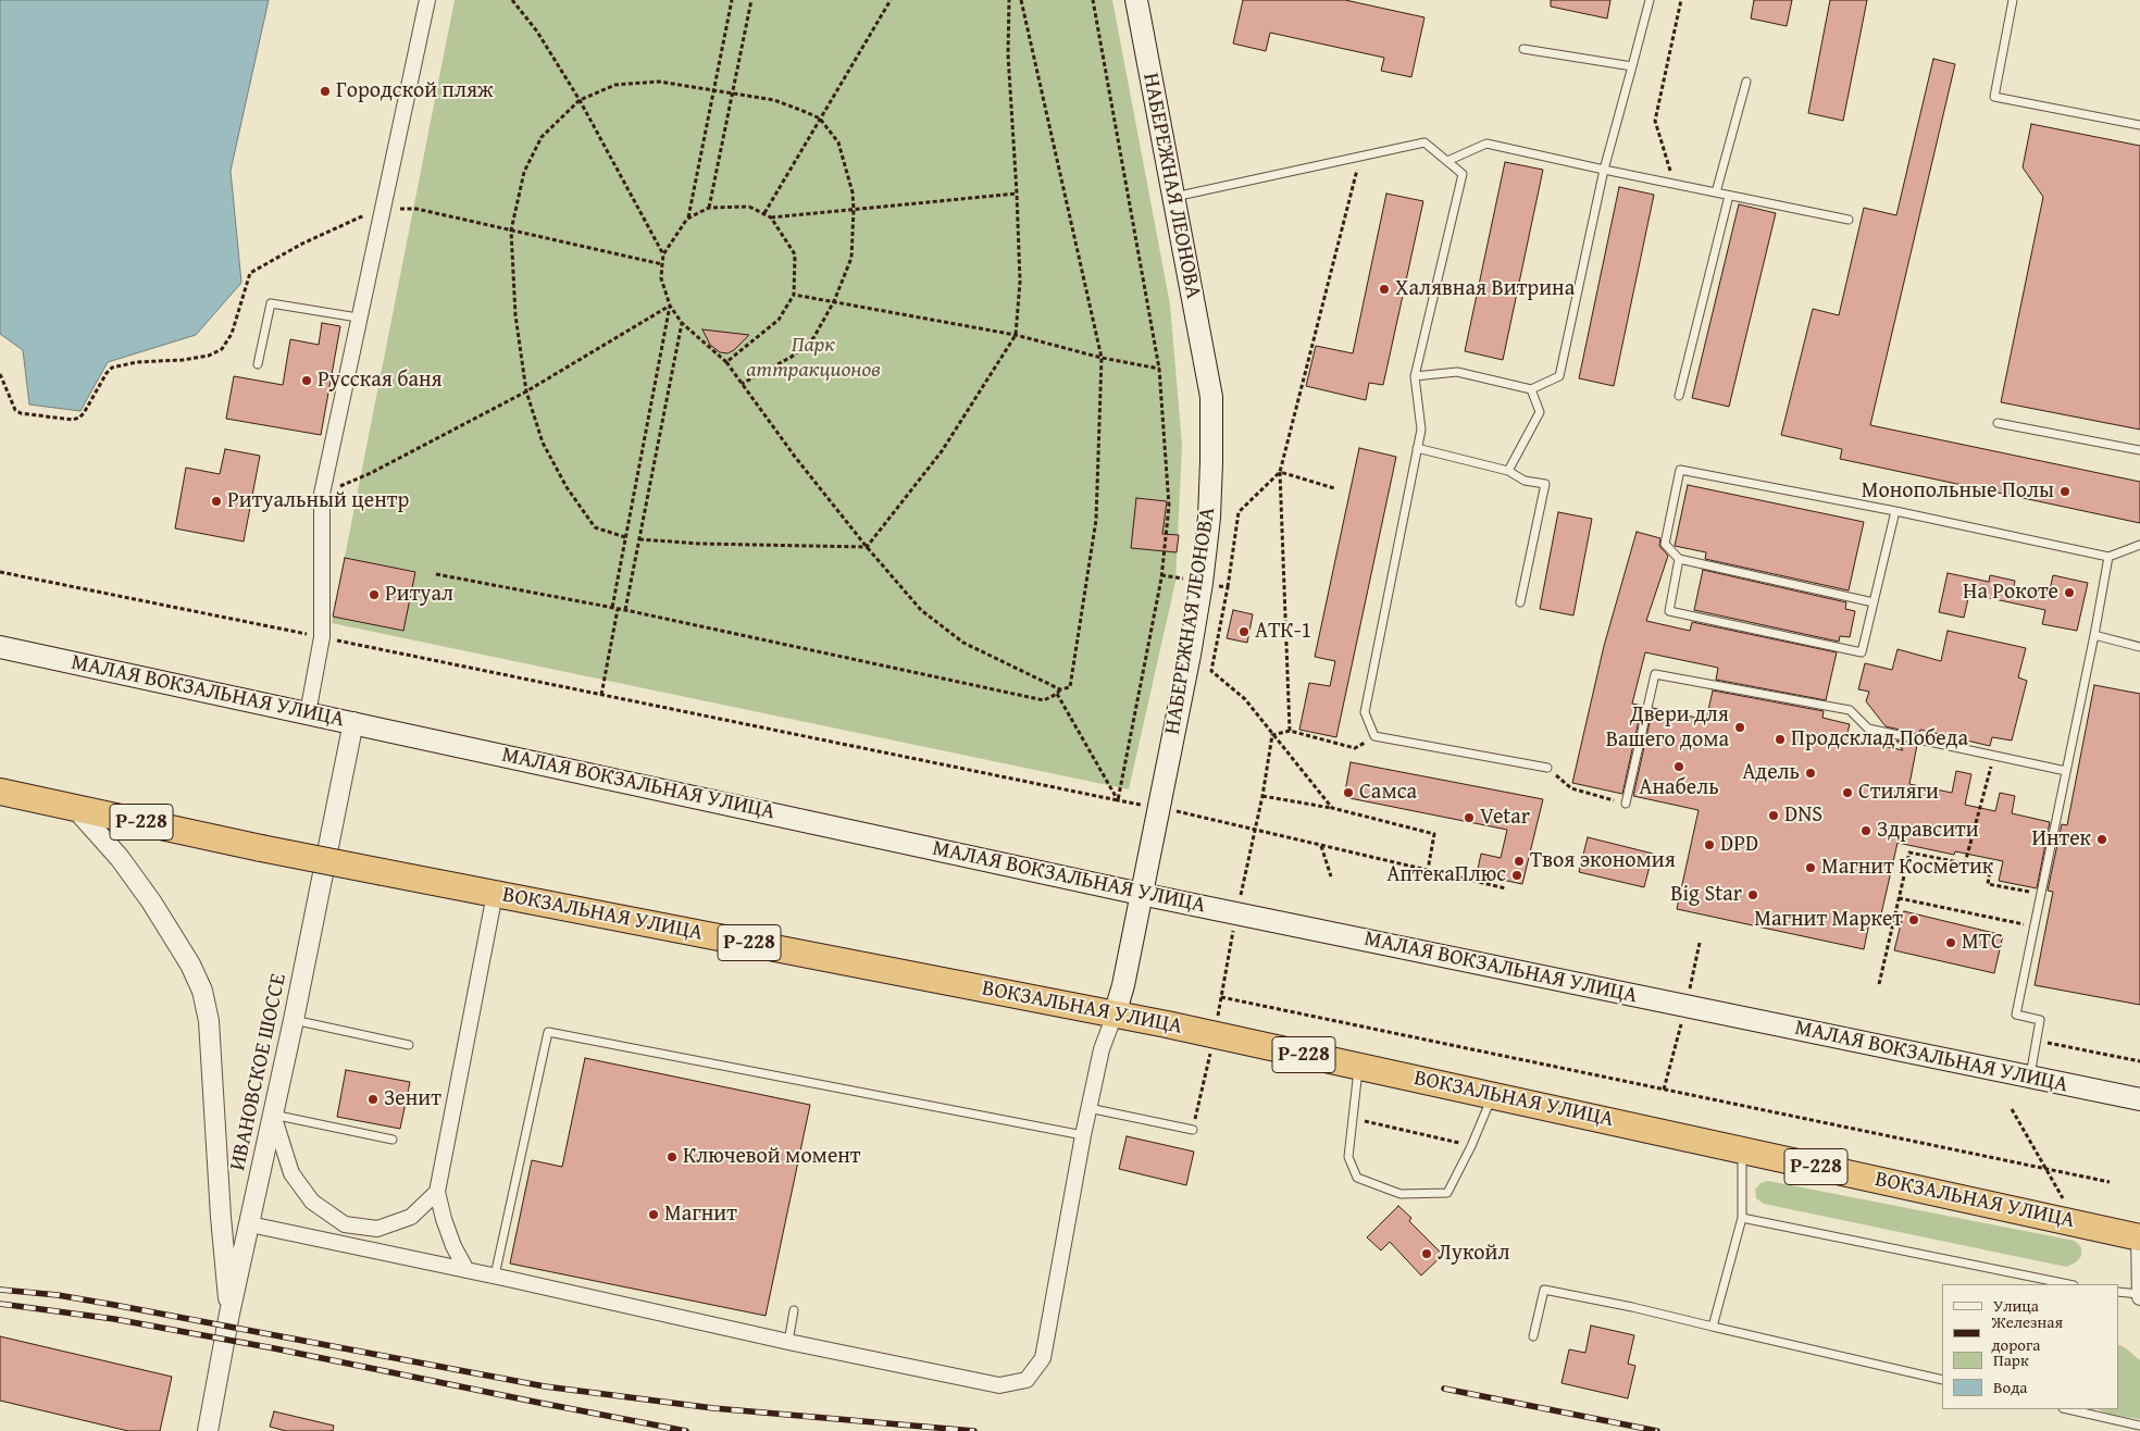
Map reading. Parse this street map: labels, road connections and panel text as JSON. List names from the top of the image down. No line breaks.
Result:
{"streets":{"highway":["Р-228","ВОКЗАЛЬНАЯ УЛИЦА"],"main road":["НАБЕРЕЖНАЯ ЛЕОНОВА","МАЛАЯ ВОКЗАЛЬНАЯ УЛИЦА"],"street":["ИВАНОВСКОЕ ШОССЕ"]},"crossings":[["НАБЕРЕЖНАЯ ЛЕОНОВА","МАЛАЯ ВОКЗАЛЬНАЯ УЛИЦА"],["НАБЕРЕЖНАЯ ЛЕОНОВА","ВОКЗАЛЬНАЯ УЛИЦА"],["МАЛАЯ ВОКЗАЛЬНАЯ УЛИЦА","ИВАНОВСКОЕ ШОССЕ"]],"parks":["Парк аттракционов"],"places":["Городской пляж","Халявная Витрина","Русская баня","Монопольные Полы","Ритуальный центр","На Рокоте","Ритуал","АТК-1","Двери для Вашего дома","Продсклад Победа","Анабель","Адель","Самса","Стиляги","DNS","Vetar","Здравсити","Интек","DPD","Твоя экономия","Магнит Косметик","АптекаПлюс","Big Star","Магнит Маркет","МТС","Зенит","Ключевой момент","Магнит","Лукойл"],"legend":["Улица","Железная дорога","Парк","Вода"]}
